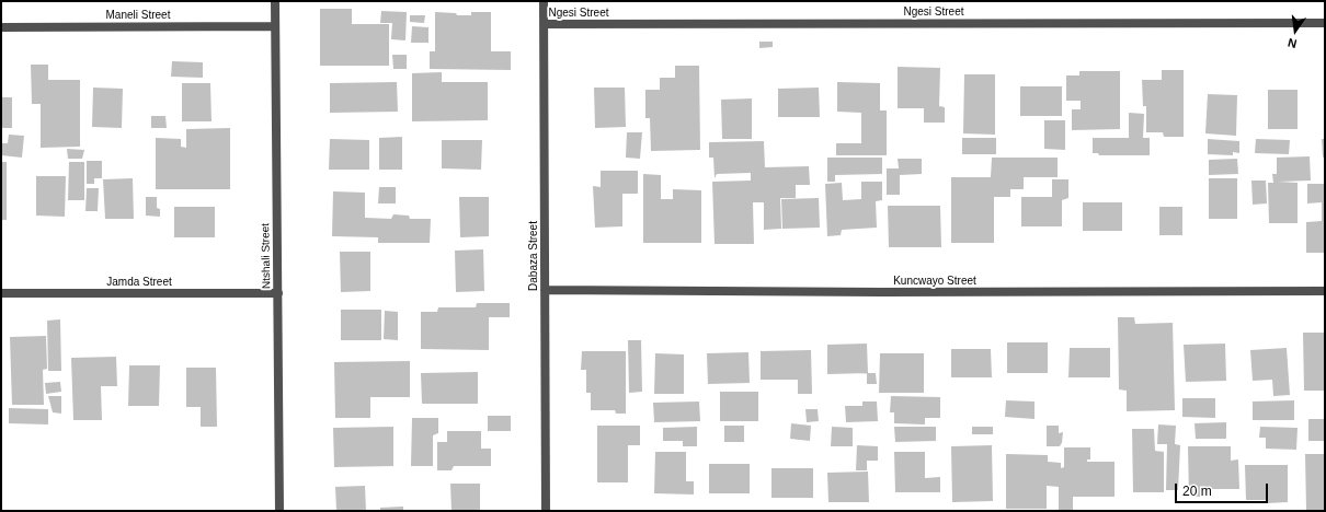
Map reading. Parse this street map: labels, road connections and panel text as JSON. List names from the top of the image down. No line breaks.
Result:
{"streets":{"street":["Ngesi Street","Maneli Street","Ntshali Street","Dabaza Street","Kuncwayo Street","Jamda Street"]},"crossings":[["Ngesi Street","Dabaza Street"],["Maneli Street","Ntshali Street"],["Ntshali Street","Jamda Street"],["Dabaza Street","Kuncwayo Street"]],"scale_bar":"20 m","north":"bottom"}
